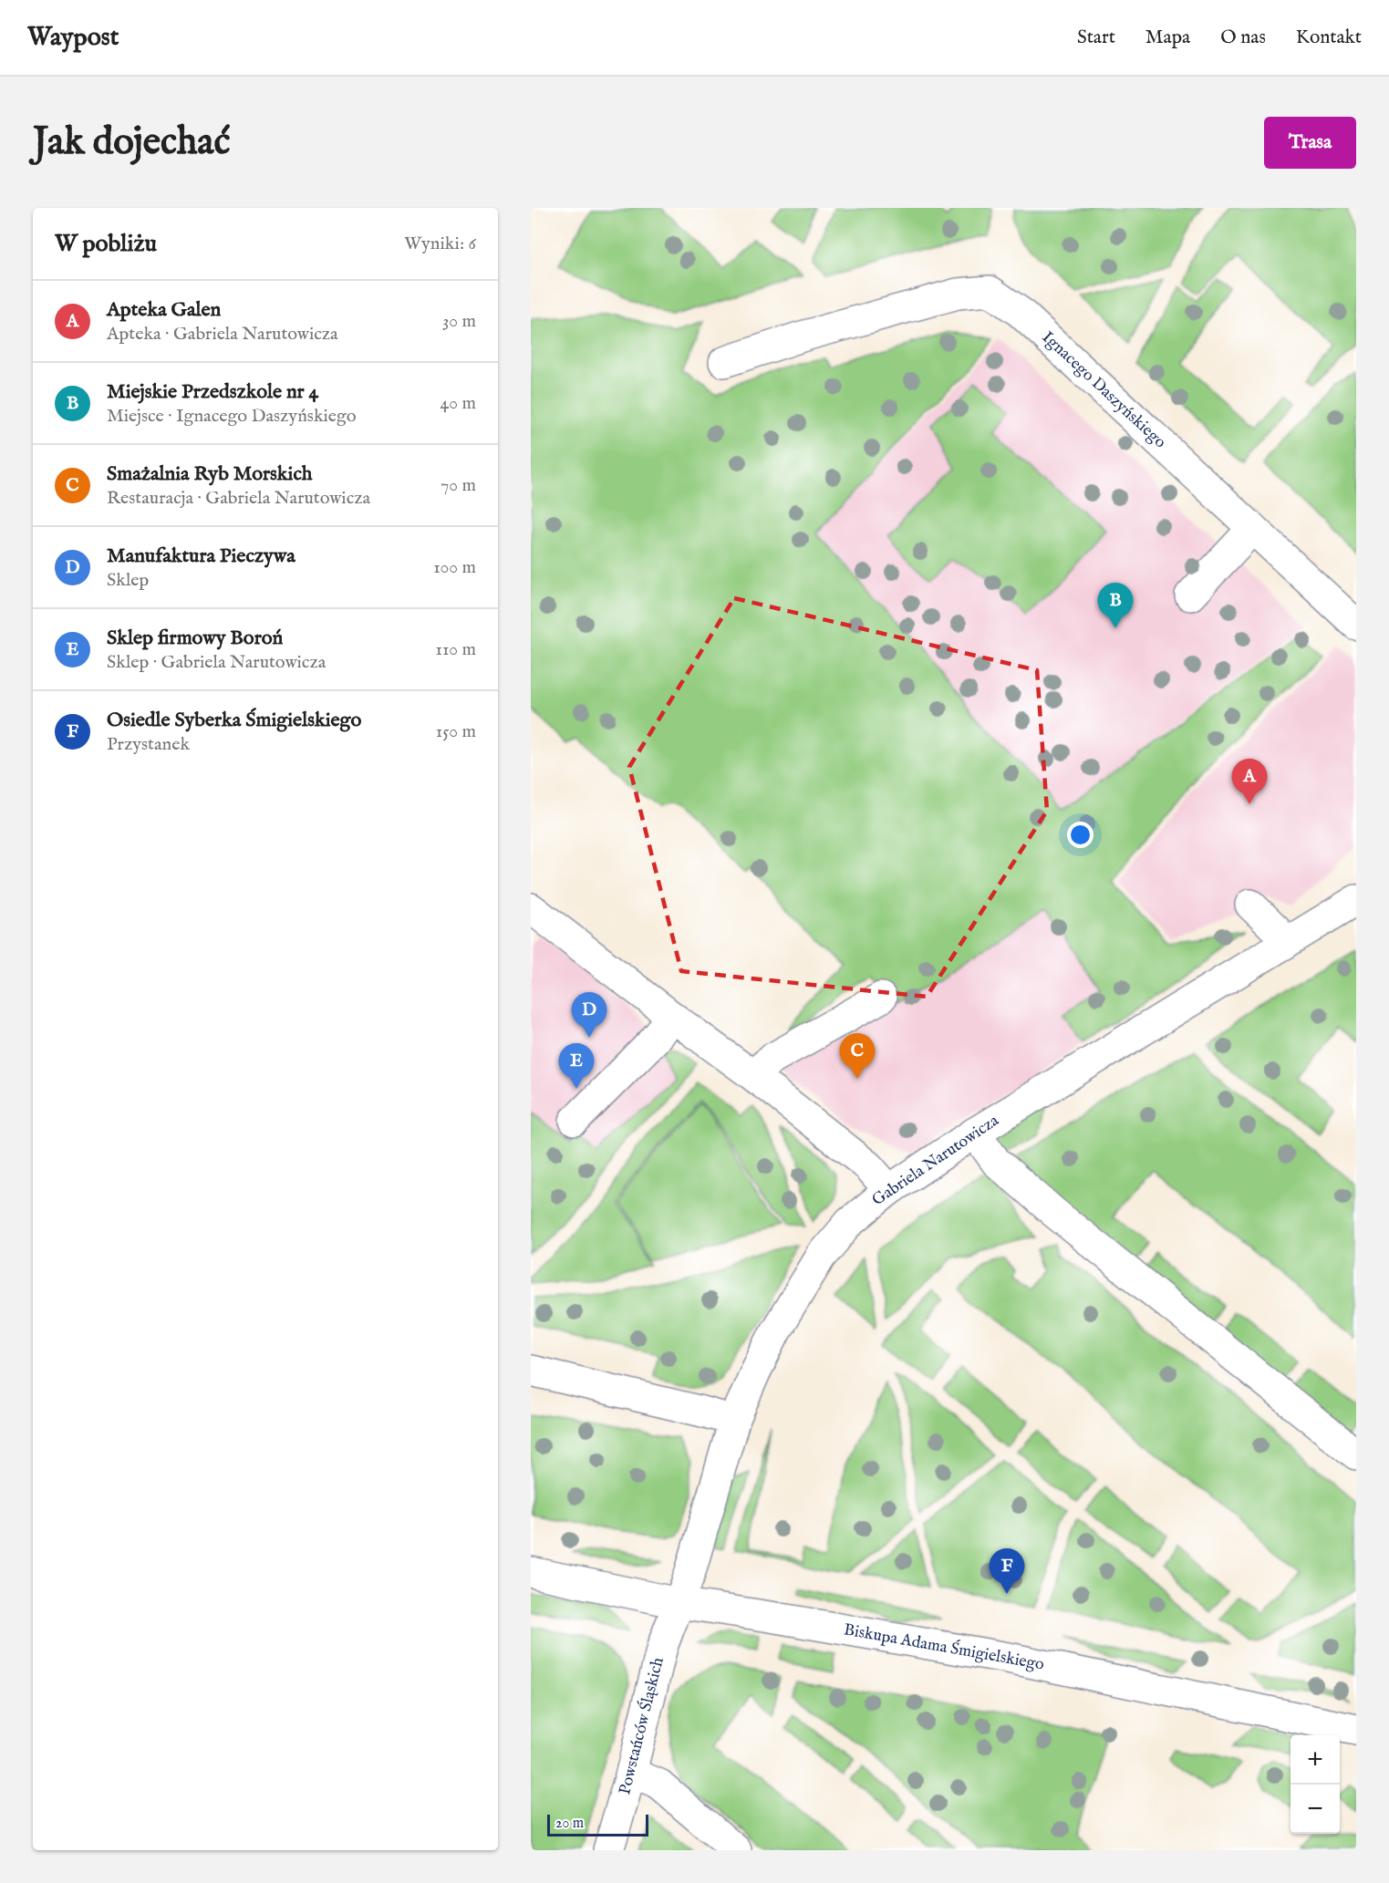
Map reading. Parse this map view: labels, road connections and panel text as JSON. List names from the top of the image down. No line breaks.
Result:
{"streets":{"street":["Ignacego Daszyńskiego","Gabriela Narutowicza","Biskupa Adama Śmigielskiego","Powstańców Śląskich"]},"crossings":[["Gabriela Narutowicza","Biskupa Adama Śmigielskiego"],["Gabriela Narutowicza","Powstańców Śląskich"],["Biskupa Adama Śmigielskiego","Powstańców Śląskich"]],"scale_bar":"20 m","page":{"header":"Waypost","nav":["Start","Mapa","O nas","Kontakt"],"buttons":"Trasa","title":"Jak dojechać","heading":["W pobliżu","Wyniki: 6"],"list":[{"mark":"A","name":"Apteka Galen","note":"Apteka · Gabriela Narutowicza","value":"30 m"},{"mark":"B","name":"Miejskie Przedszkole nr 4","note":"Miejsce · Ignacego Daszyńskiego","value":"40 m"},{"mark":"C","name":"Smażalnia Ryb Morskich","note":"Restauracja · Gabriela Narutowicza","value":"70 m"},{"mark":"D","name":"Manufaktura Pieczywa","note":"Sklep","value":"100 m"},{"mark":"E","name":"Sklep firmowy Boroń","note":"Sklep · Gabriela Narutowicza","value":"110 m"},{"mark":"F","name":"Osiedle Syberka Śmigielskiego","note":"Przystanek","value":"150 m"}],"pins":["B","A","D","C","E","F"],"map_buttons":["+","−"],"scale":"20 m"}}
